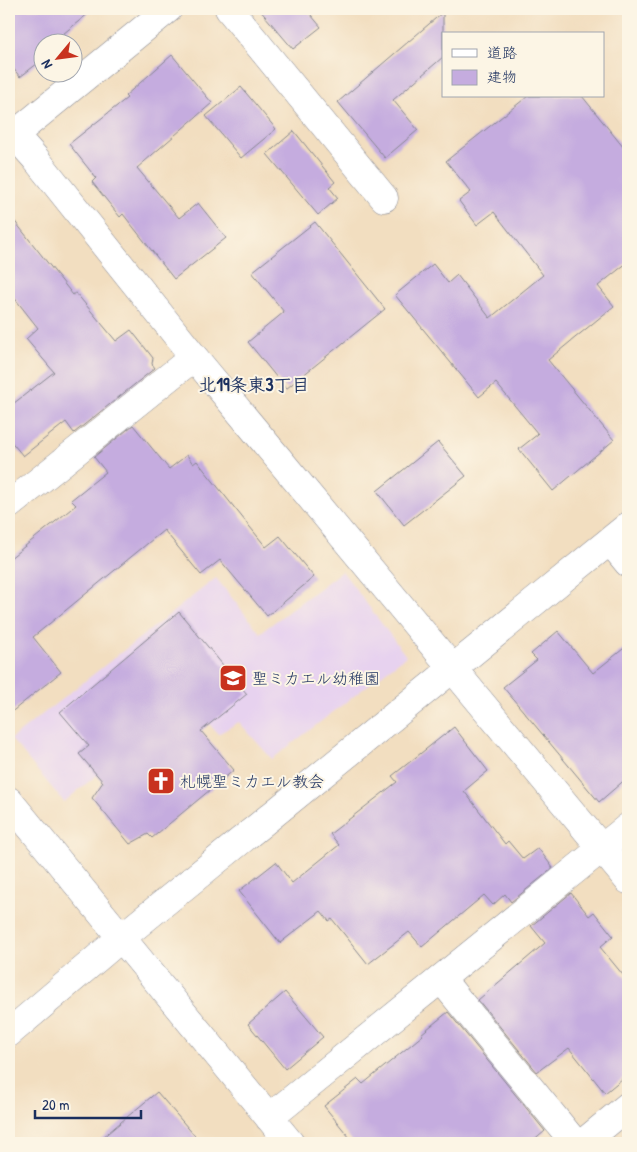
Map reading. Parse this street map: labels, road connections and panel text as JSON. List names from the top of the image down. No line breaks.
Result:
{"districts":["北19条東3丁目"],"places":{"school or university":["聖ミカエル幼稚園"],"church":["札幌聖ミカエル教会"]},"legend":["道路","建物"],"scale_bar":"20 m","north":"bottom left"}
